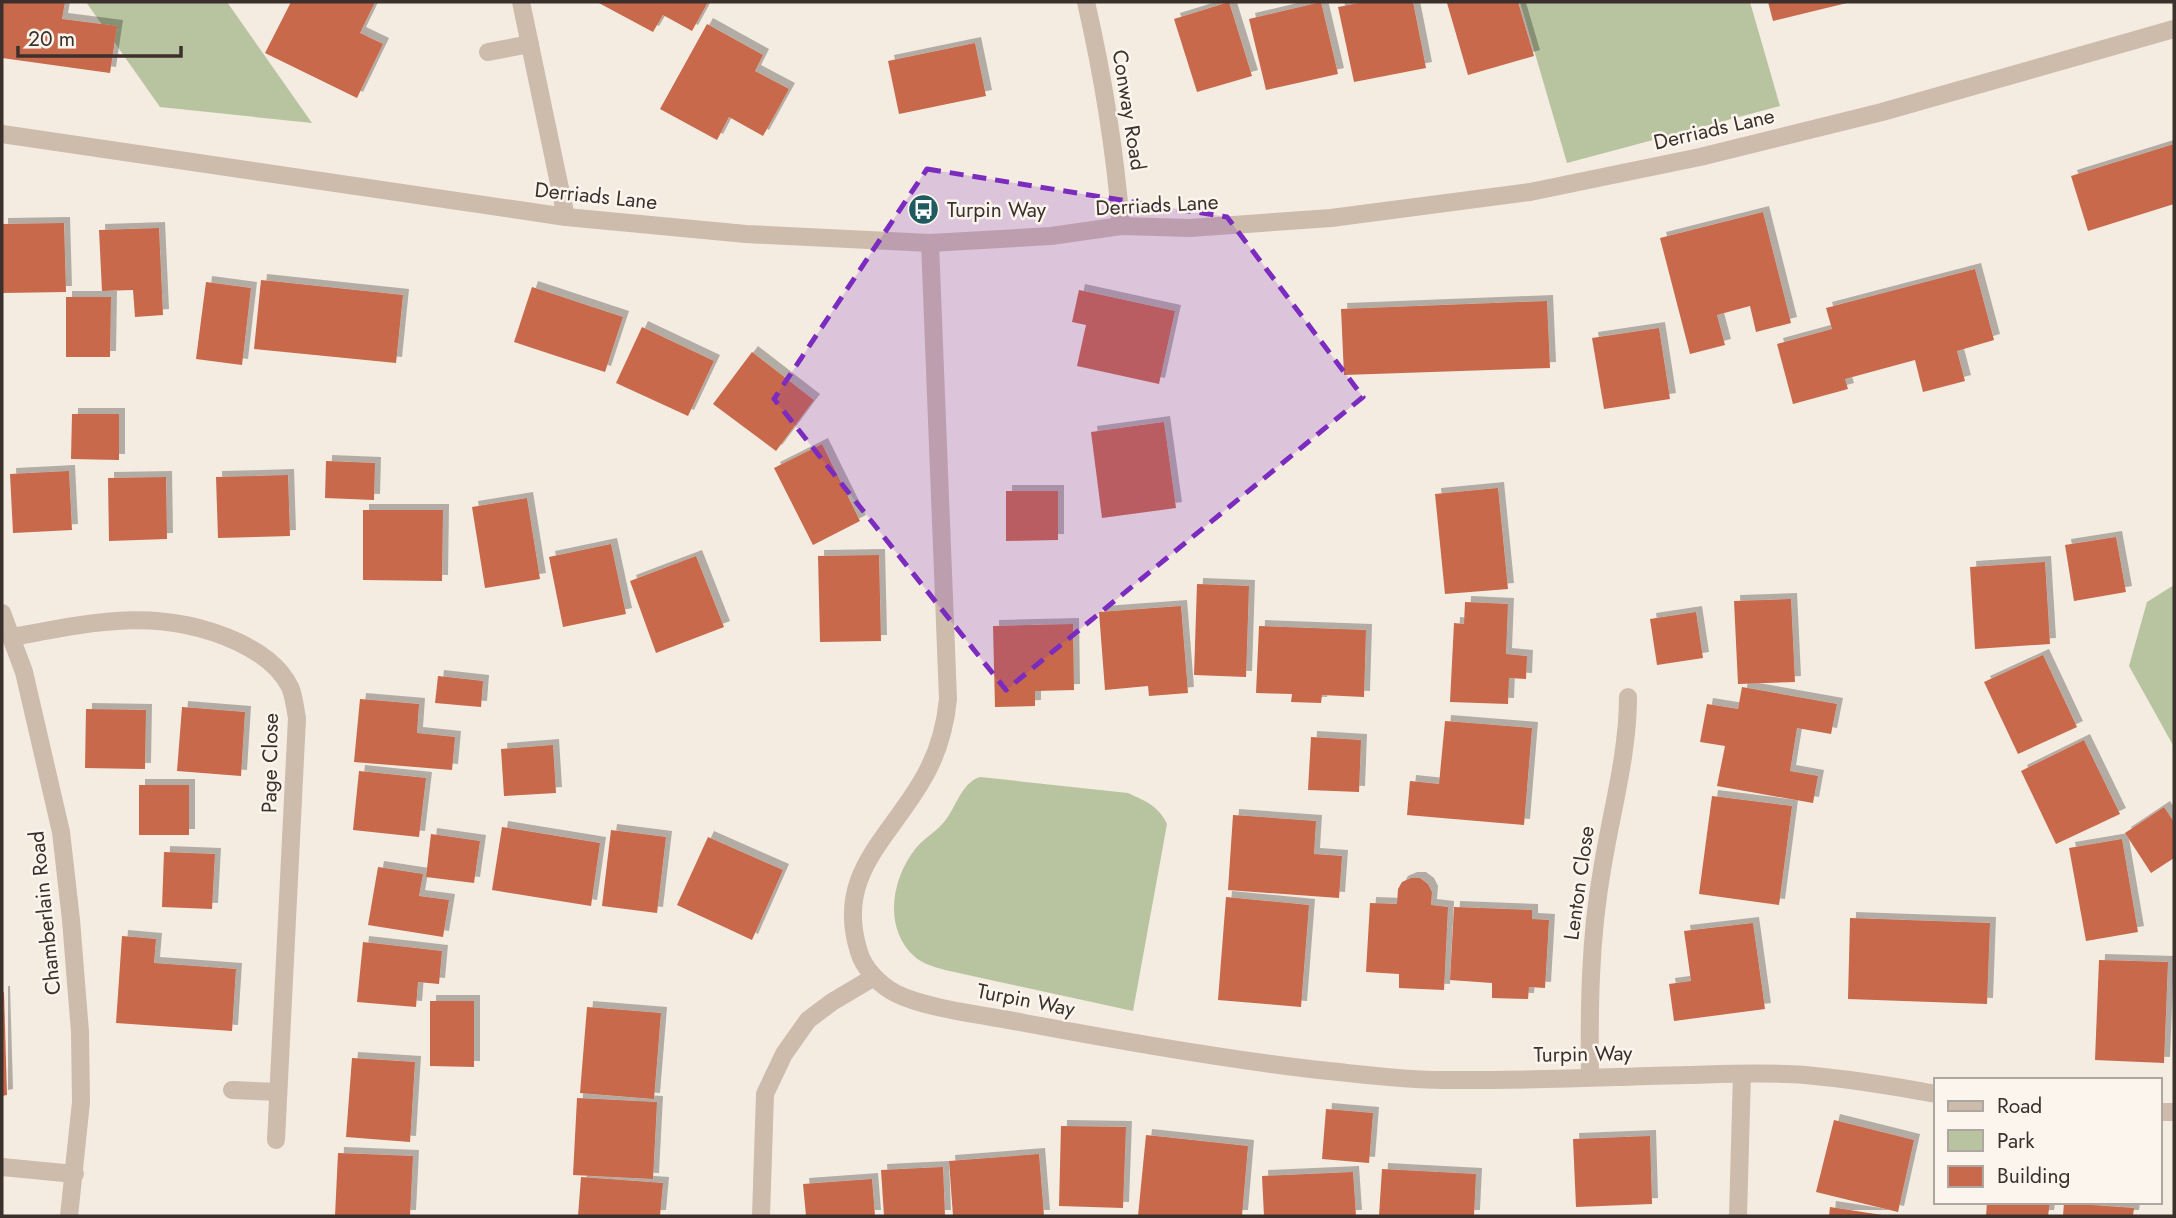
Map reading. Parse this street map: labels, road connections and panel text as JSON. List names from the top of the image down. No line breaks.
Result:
{"streets":{"street":["Conway Road","Derriads Lane","Page Close","Lenton Close","Chamberlain Road","Turpin Way"]},"crossings":[["Conway Road","Derriads Lane"],["Derriads Lane","Turpin Way"],["Page Close","Chamberlain Road"],["Lenton Close","Turpin Way"]],"places":{"bus stop":["Turpin Way"]},"legend":["Road","Park","Building"],"scale_bar":"20 m"}
